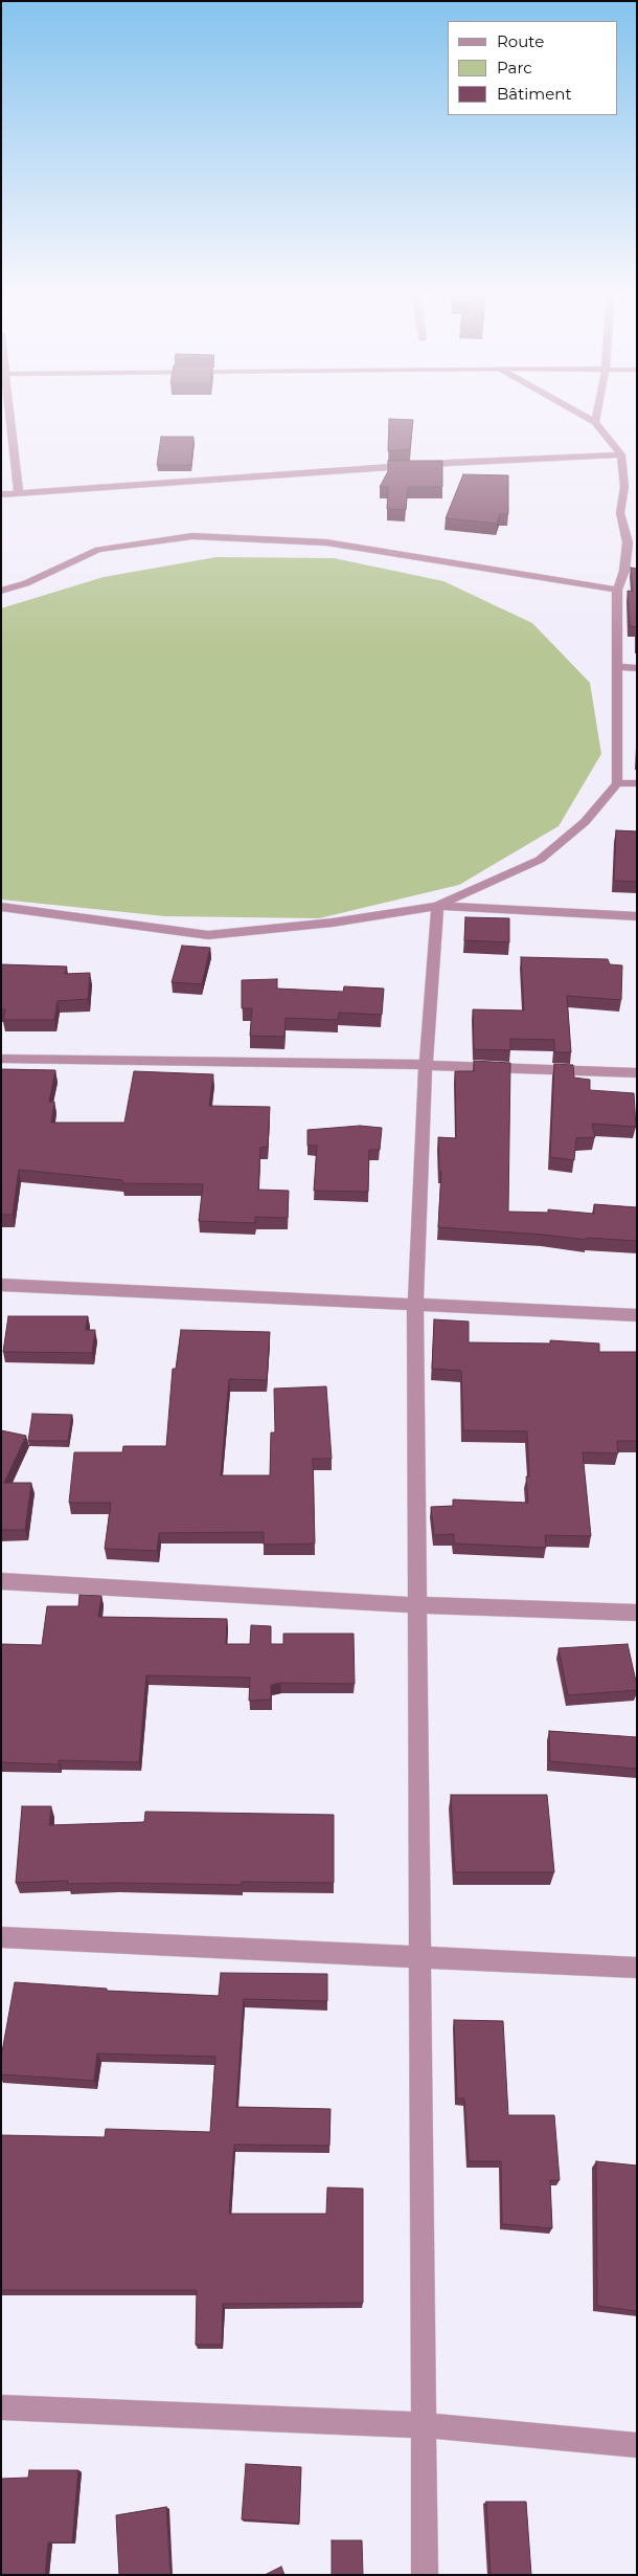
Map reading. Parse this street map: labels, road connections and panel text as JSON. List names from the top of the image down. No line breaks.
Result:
{"legend":["Route","Parc","Bâtiment"]}
